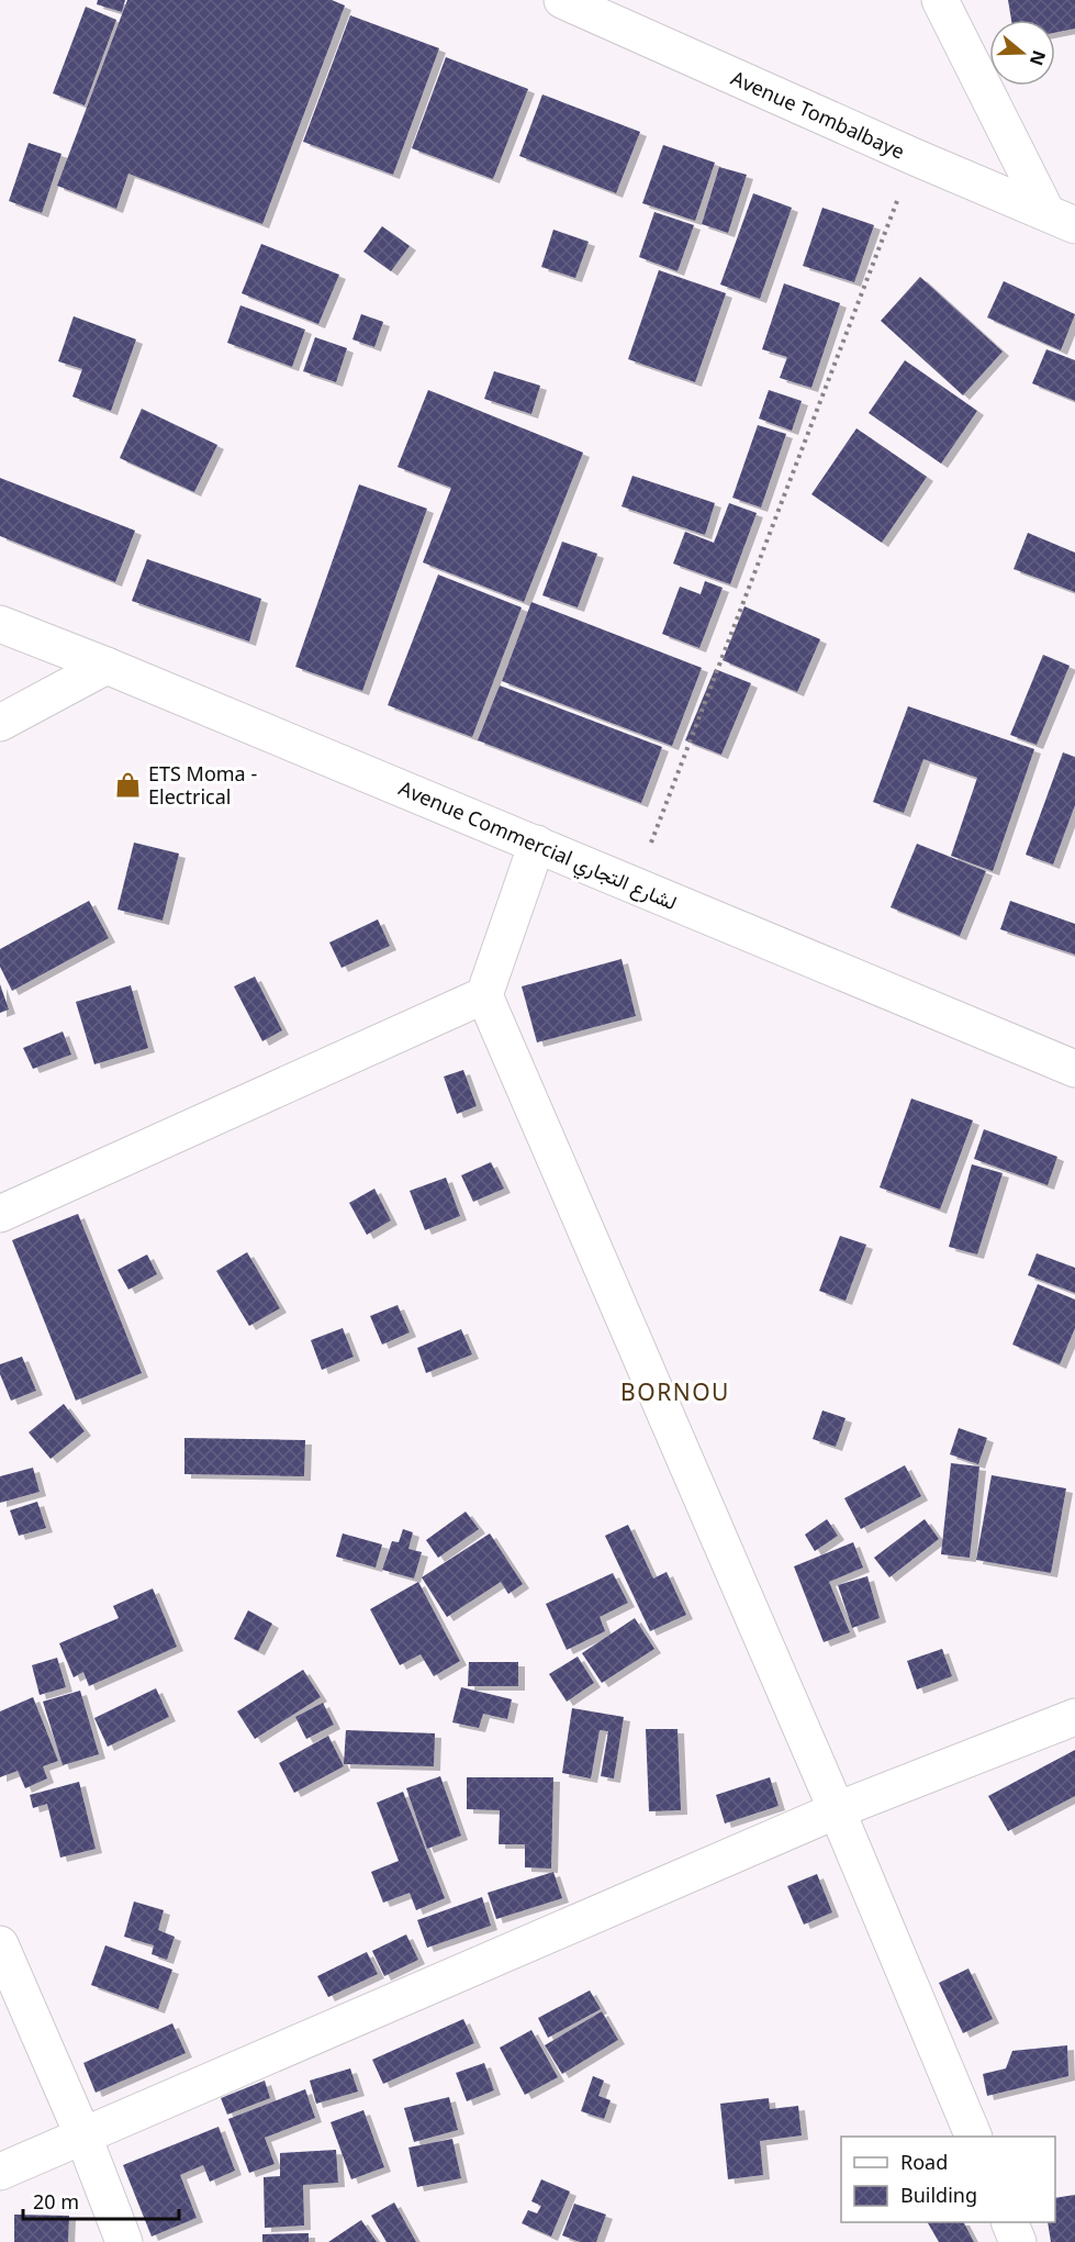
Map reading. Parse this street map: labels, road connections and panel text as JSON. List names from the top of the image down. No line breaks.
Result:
{"streets":{"street":["Avenue Tombalbaye","Avenue Commercial لشارع التجاري"]},"districts":["BORNOU"],"places":{"shop":["ETS Moma - Electrical"]},"legend":["Road","Building"],"scale_bar":"20 m","north":"right"}
